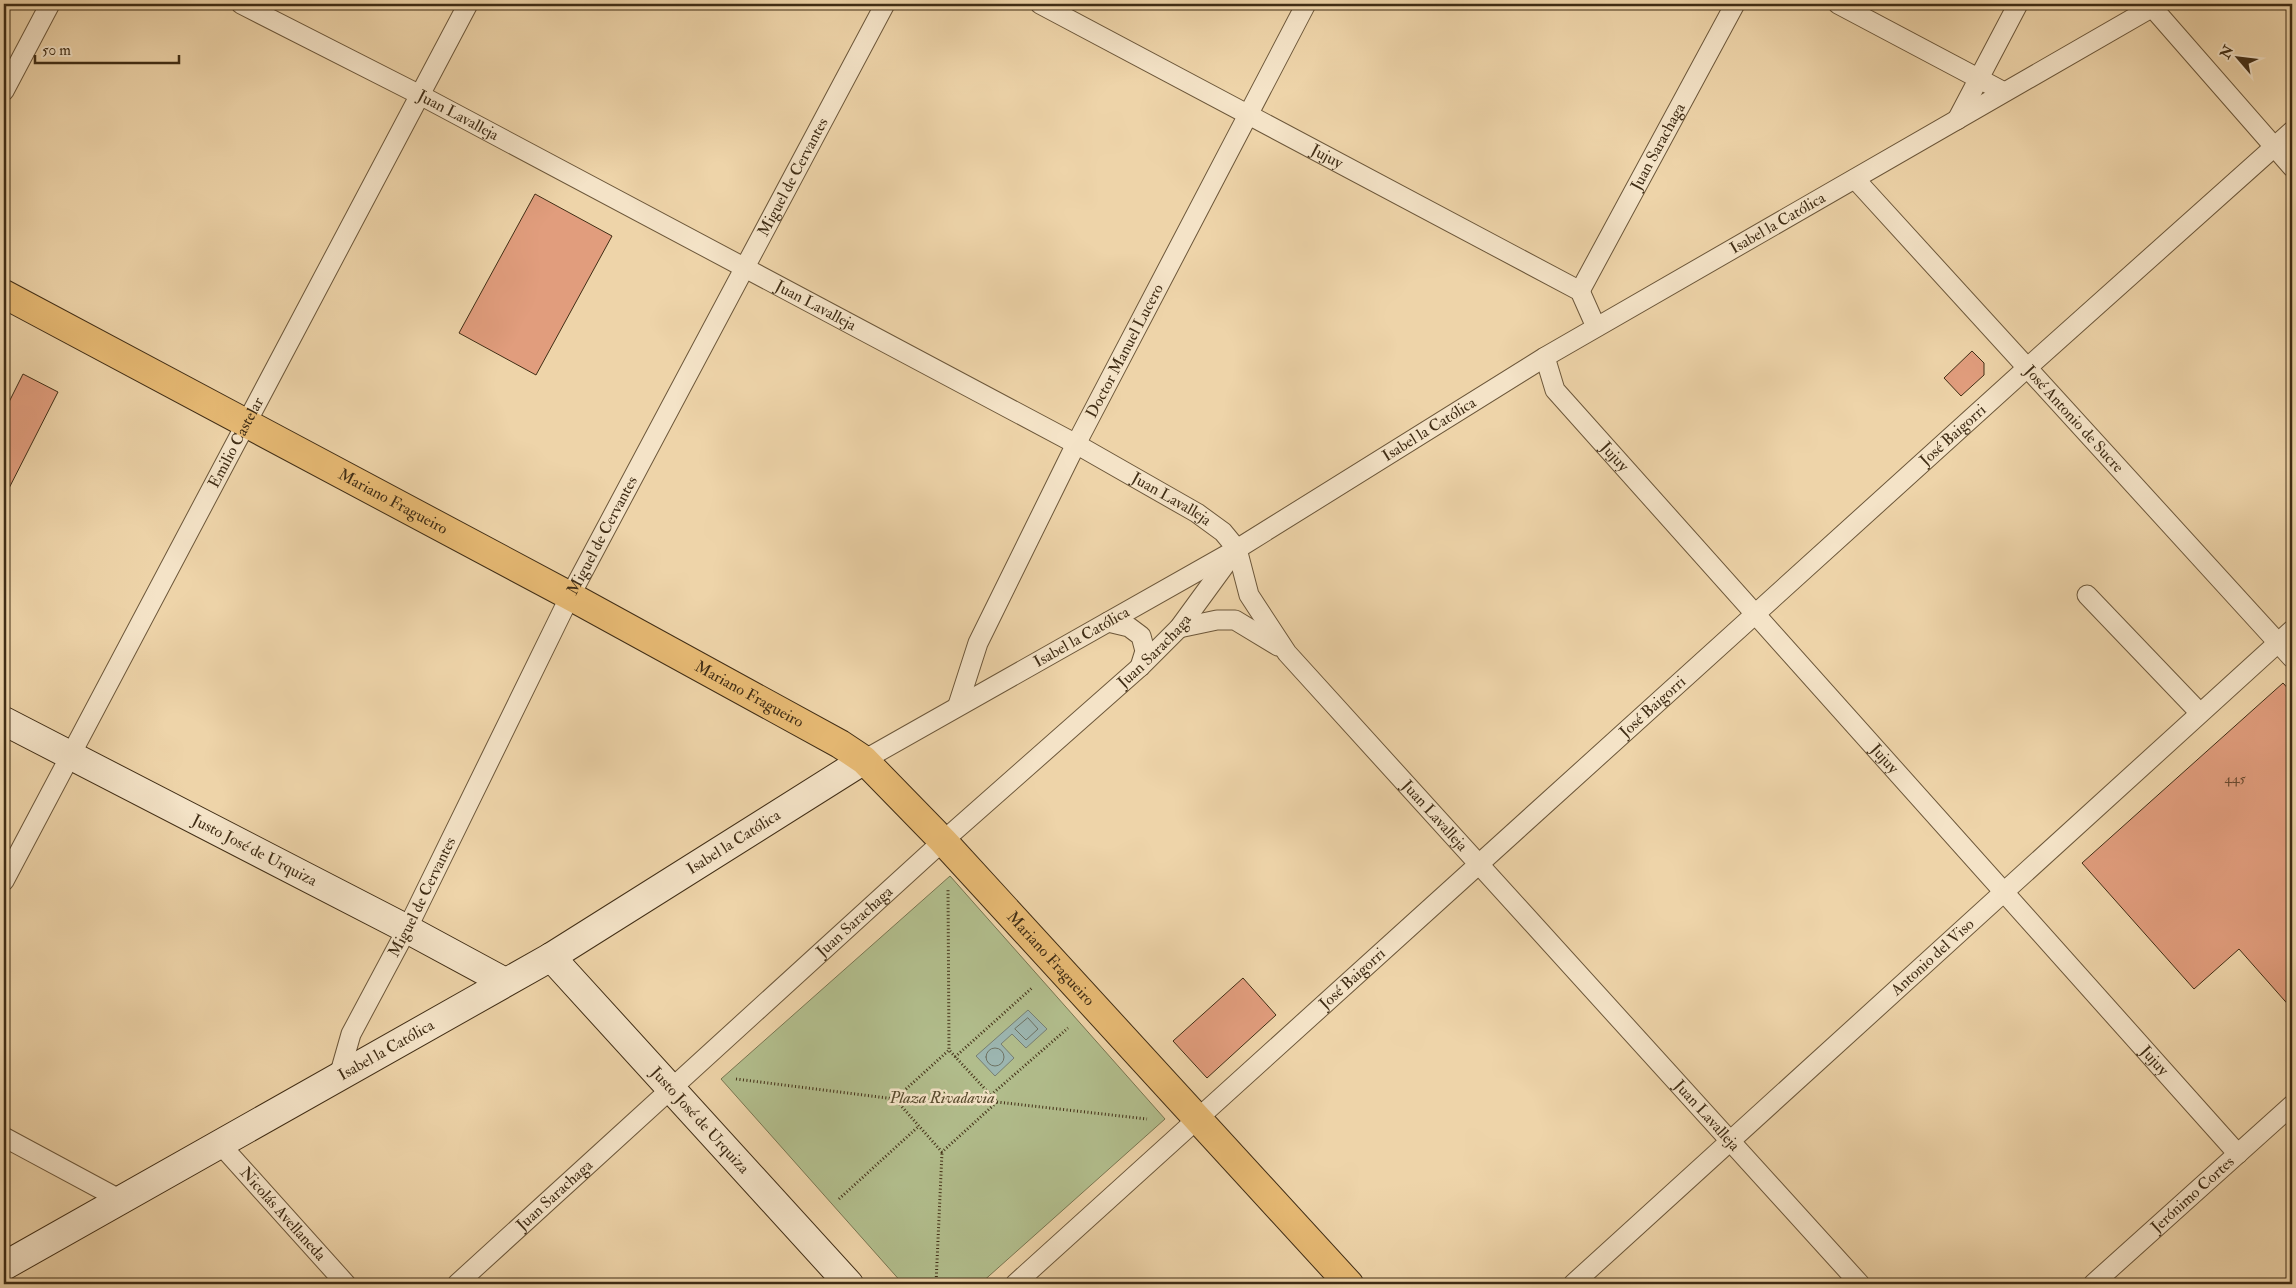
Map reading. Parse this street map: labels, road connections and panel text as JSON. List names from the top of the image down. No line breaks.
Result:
{"streets":{"main road":["Mariano Fragueiro"],"street":["Juan Lavalleja","Juan Sarachaga","Jujuy","Miguel de Cervantes","Isabel la Católica","Doctor Manuel Lucero","José Antonio de Sucre","José Baigorri","Emilio Castelar","Justo José de Urquiza","Antonio del Viso","Jerónimo Cortes","Nicolás Avellaneda"]},"crossings":[["Juan Lavalleja","Juan Sarachaga"],["Juan Lavalleja","Miguel de Cervantes"],["Juan Lavalleja","Isabel la Católica"],["Juan Lavalleja","Doctor Manuel Lucero"],["Juan Lavalleja","José Baigorri"],["Juan Lavalleja","Emilio Castelar"],["Juan Lavalleja","Antonio del Viso"],["Juan Sarachaga","Jujuy"],["Juan Sarachaga","Isabel la Católica"],["Juan Sarachaga","Mariano Fragueiro"],["Juan Sarachaga","Justo José de Urquiza"],["Jujuy","Isabel la Católica"],["Jujuy","Doctor Manuel Lucero"],["Jujuy","José Baigorri"],["Jujuy","Antonio del Viso"],["Jujuy","Jerónimo Cortes"],["Miguel de Cervantes","Isabel la Católica"],["Miguel de Cervantes","Mariano Fragueiro"],["Miguel de Cervantes","Justo José de Urquiza"],["Isabel la Católica","Doctor Manuel Lucero"],["Isabel la Católica","José Antonio de Sucre"],["Isabel la Católica","Mariano Fragueiro"],["Isabel la Católica","Justo José de Urquiza"],["Isabel la Católica","Nicolás Avellaneda"],["José Antonio de Sucre","José Baigorri"],["José Antonio de Sucre","Antonio del Viso"],["José Baigorri","Mariano Fragueiro"],["Emilio Castelar","Mariano Fragueiro"],["Emilio Castelar","Justo José de Urquiza"]],"parks":["Plaza Rivadavia"],"house_numbers":["445"],"scale_bar":"50 m","north":"top left"}
